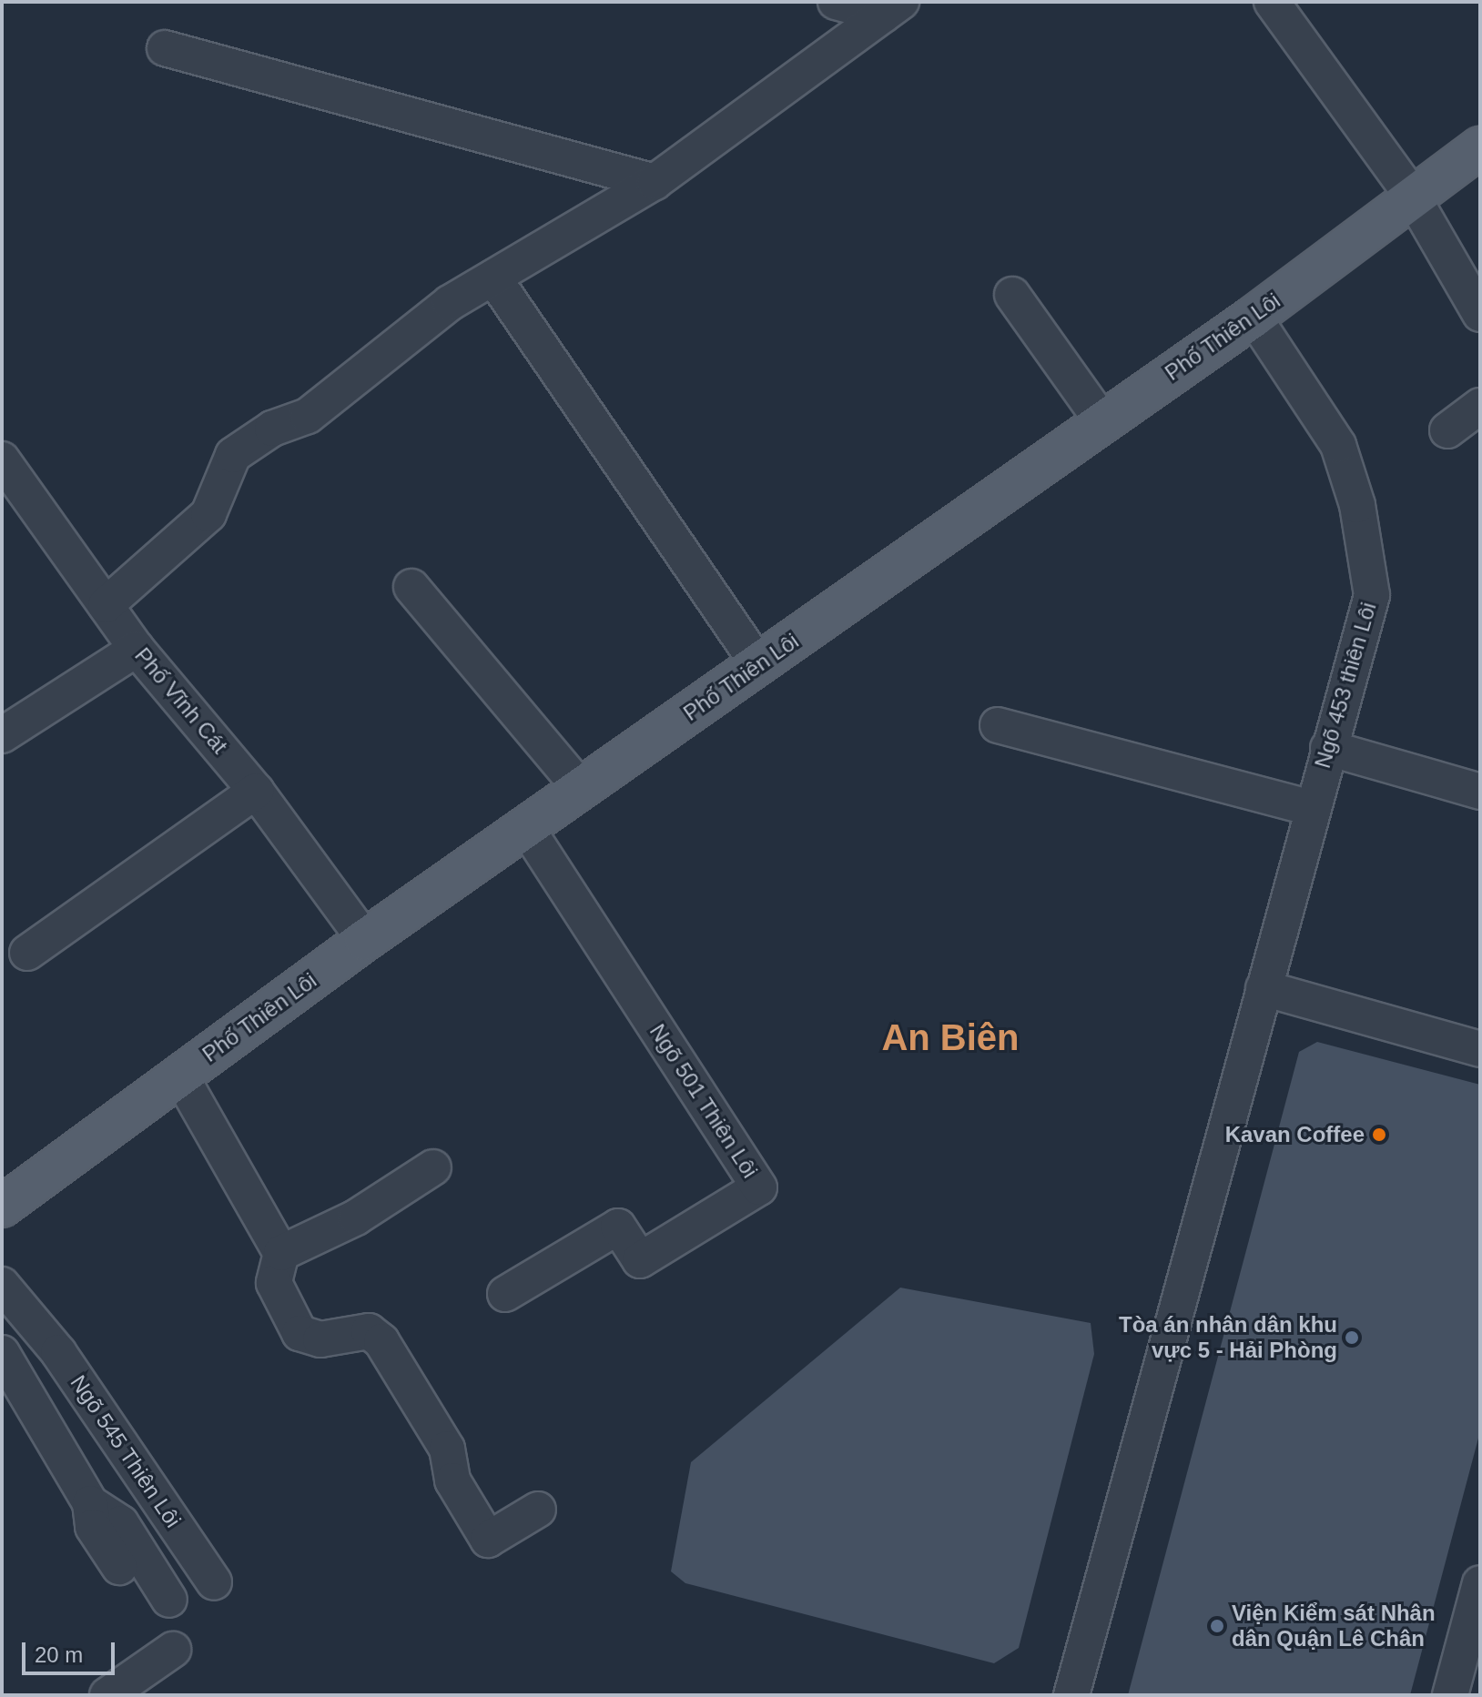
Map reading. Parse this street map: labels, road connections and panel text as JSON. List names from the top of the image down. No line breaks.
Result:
{"streets":{"main road":["Phố Thiên Lôi"],"street":["Ngõ 453 thiên Lôi","Phố Vĩnh Cát","Ngõ 501 Thiên Lôi","Ngõ 545 Thiên Lôi"]},"crossings":[["Phố Thiên Lôi","Ngõ 453 thiên Lôi"],["Phố Thiên Lôi","Phố Vĩnh Cát"],["Phố Thiên Lôi","Ngõ 501 Thiên Lôi"]],"districts":["An Biên"],"places":["Kavan Coffee","Tòa án nhân dân khu vực 5 - Hải Phòng","Viện Kiểm sát Nhân dân Quận Lê Chân"],"scale_bar":"20 m"}
